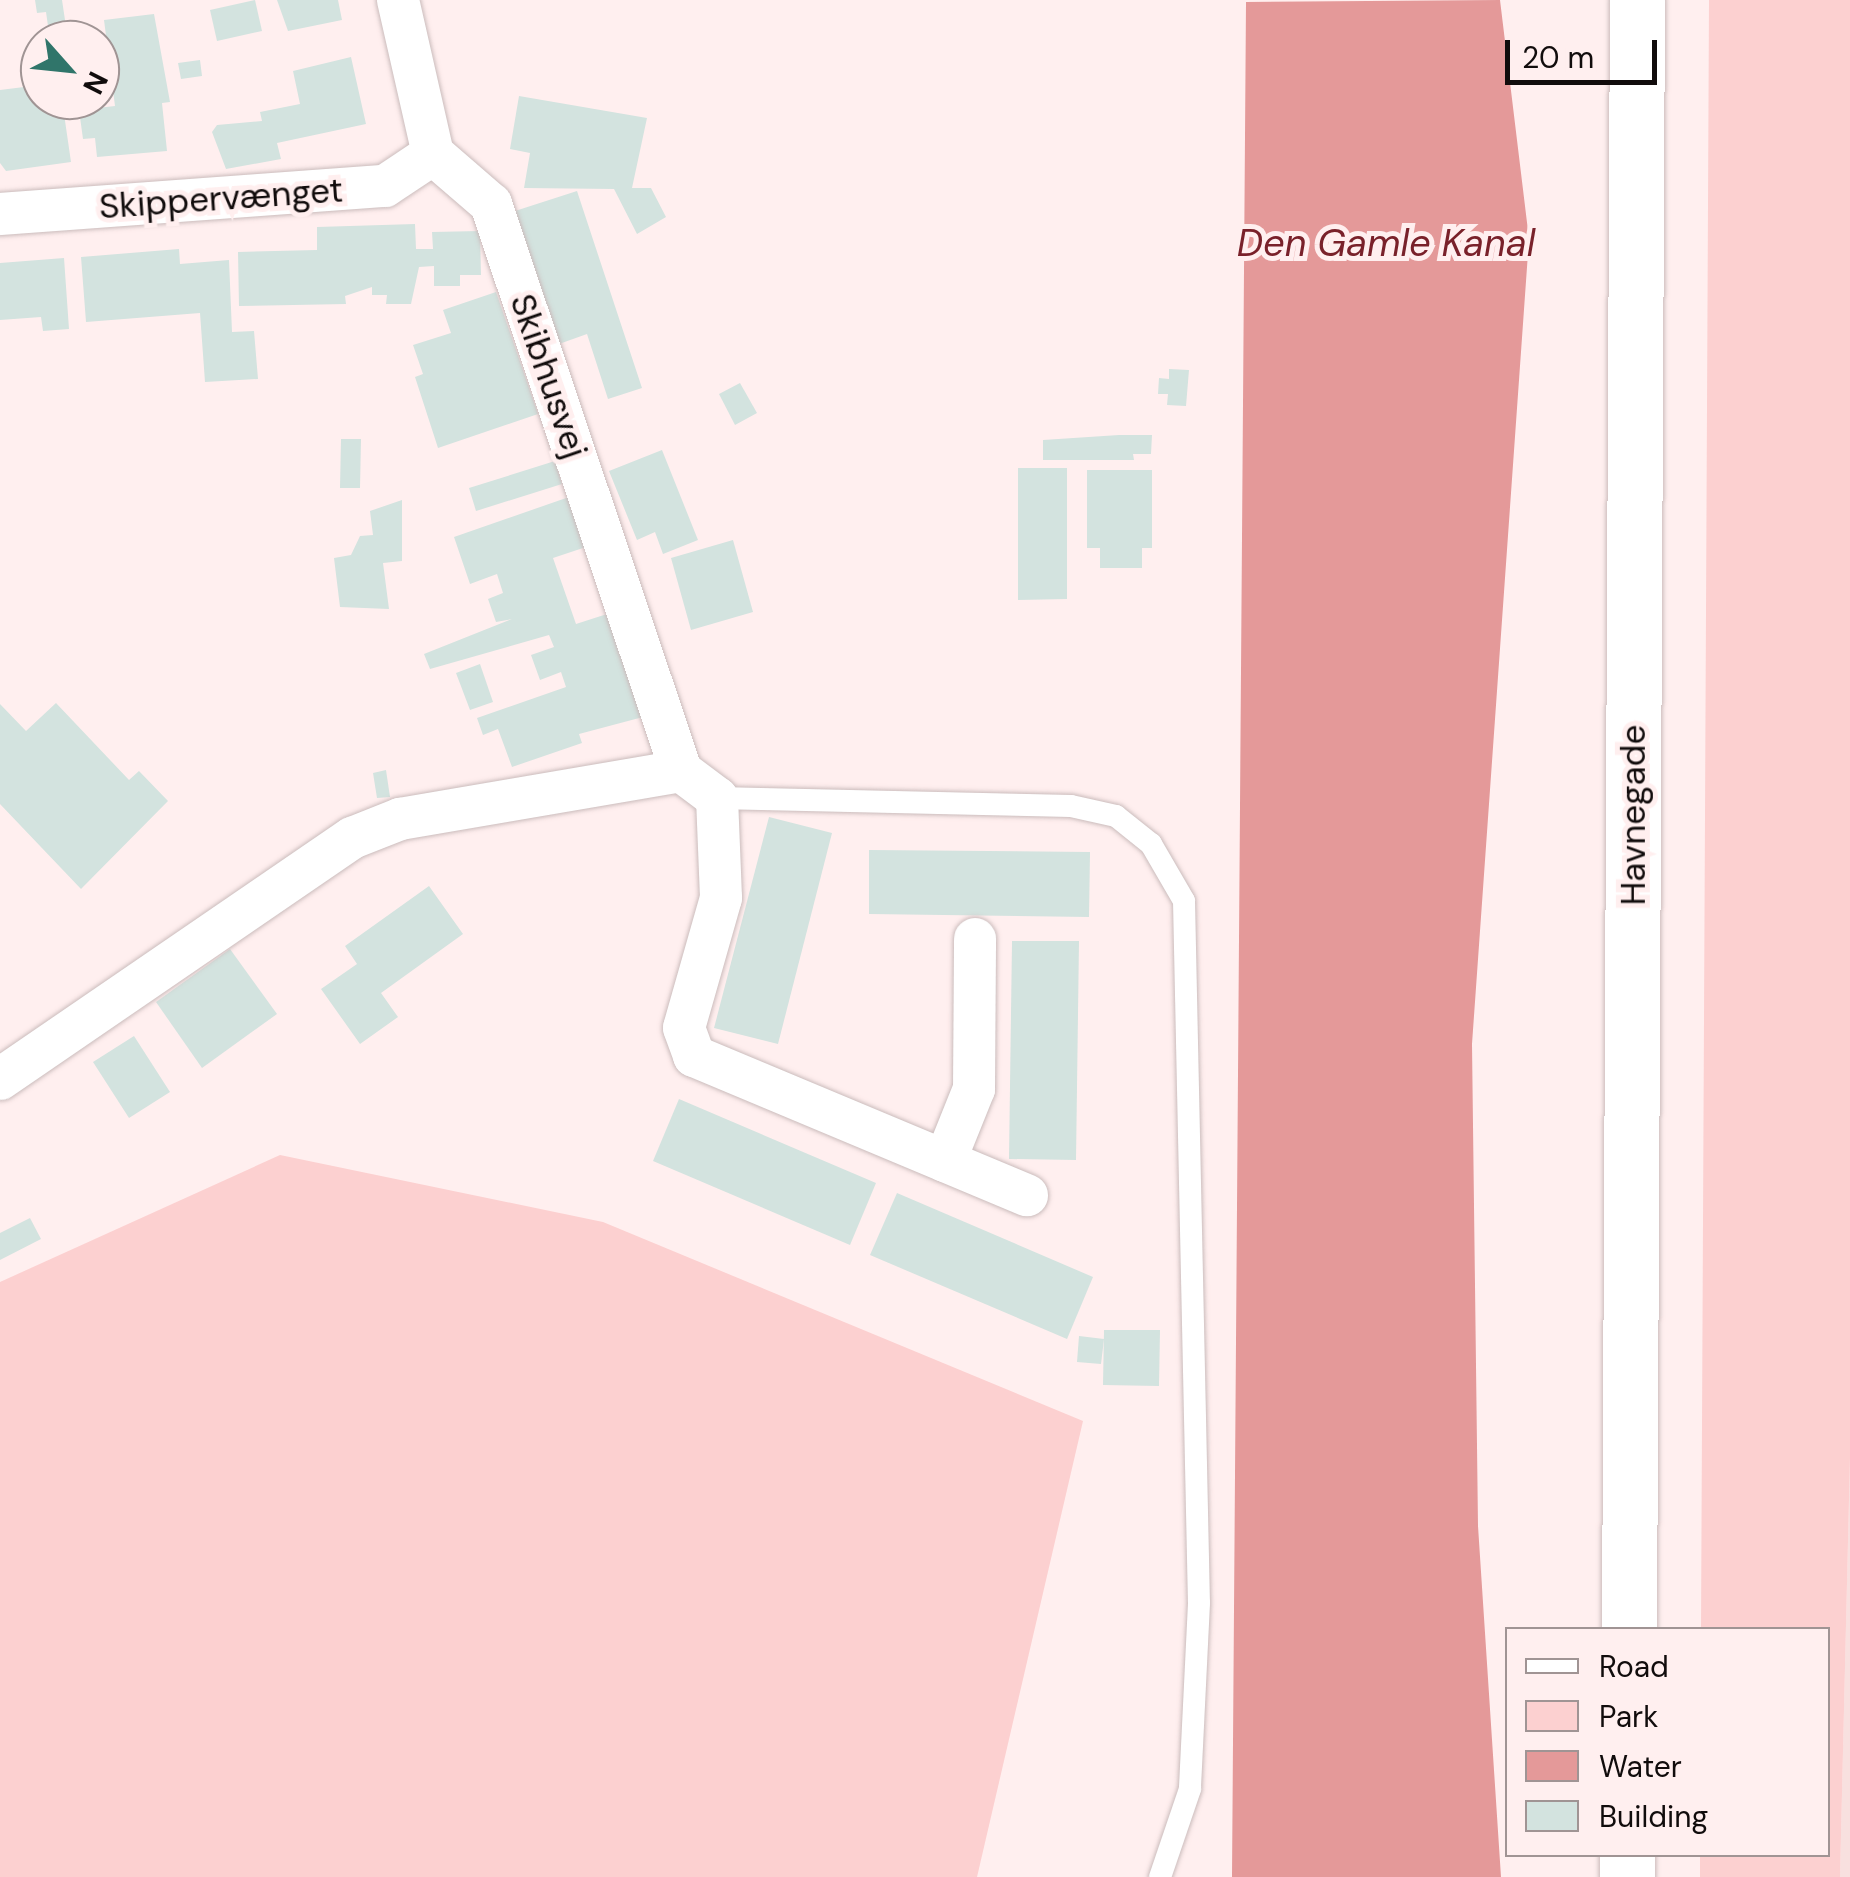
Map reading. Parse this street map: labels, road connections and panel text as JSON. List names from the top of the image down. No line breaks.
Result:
{"streets":{"street":["Skippervænget","Skibhusvej","Havnegade"]},"crossings":[["Skippervænget","Skibhusvej"]],"water":["Den Gamle Kanal"],"legend":["Road","Park","Water","Building"],"scale_bar":"20 m","north":"bottom right"}
